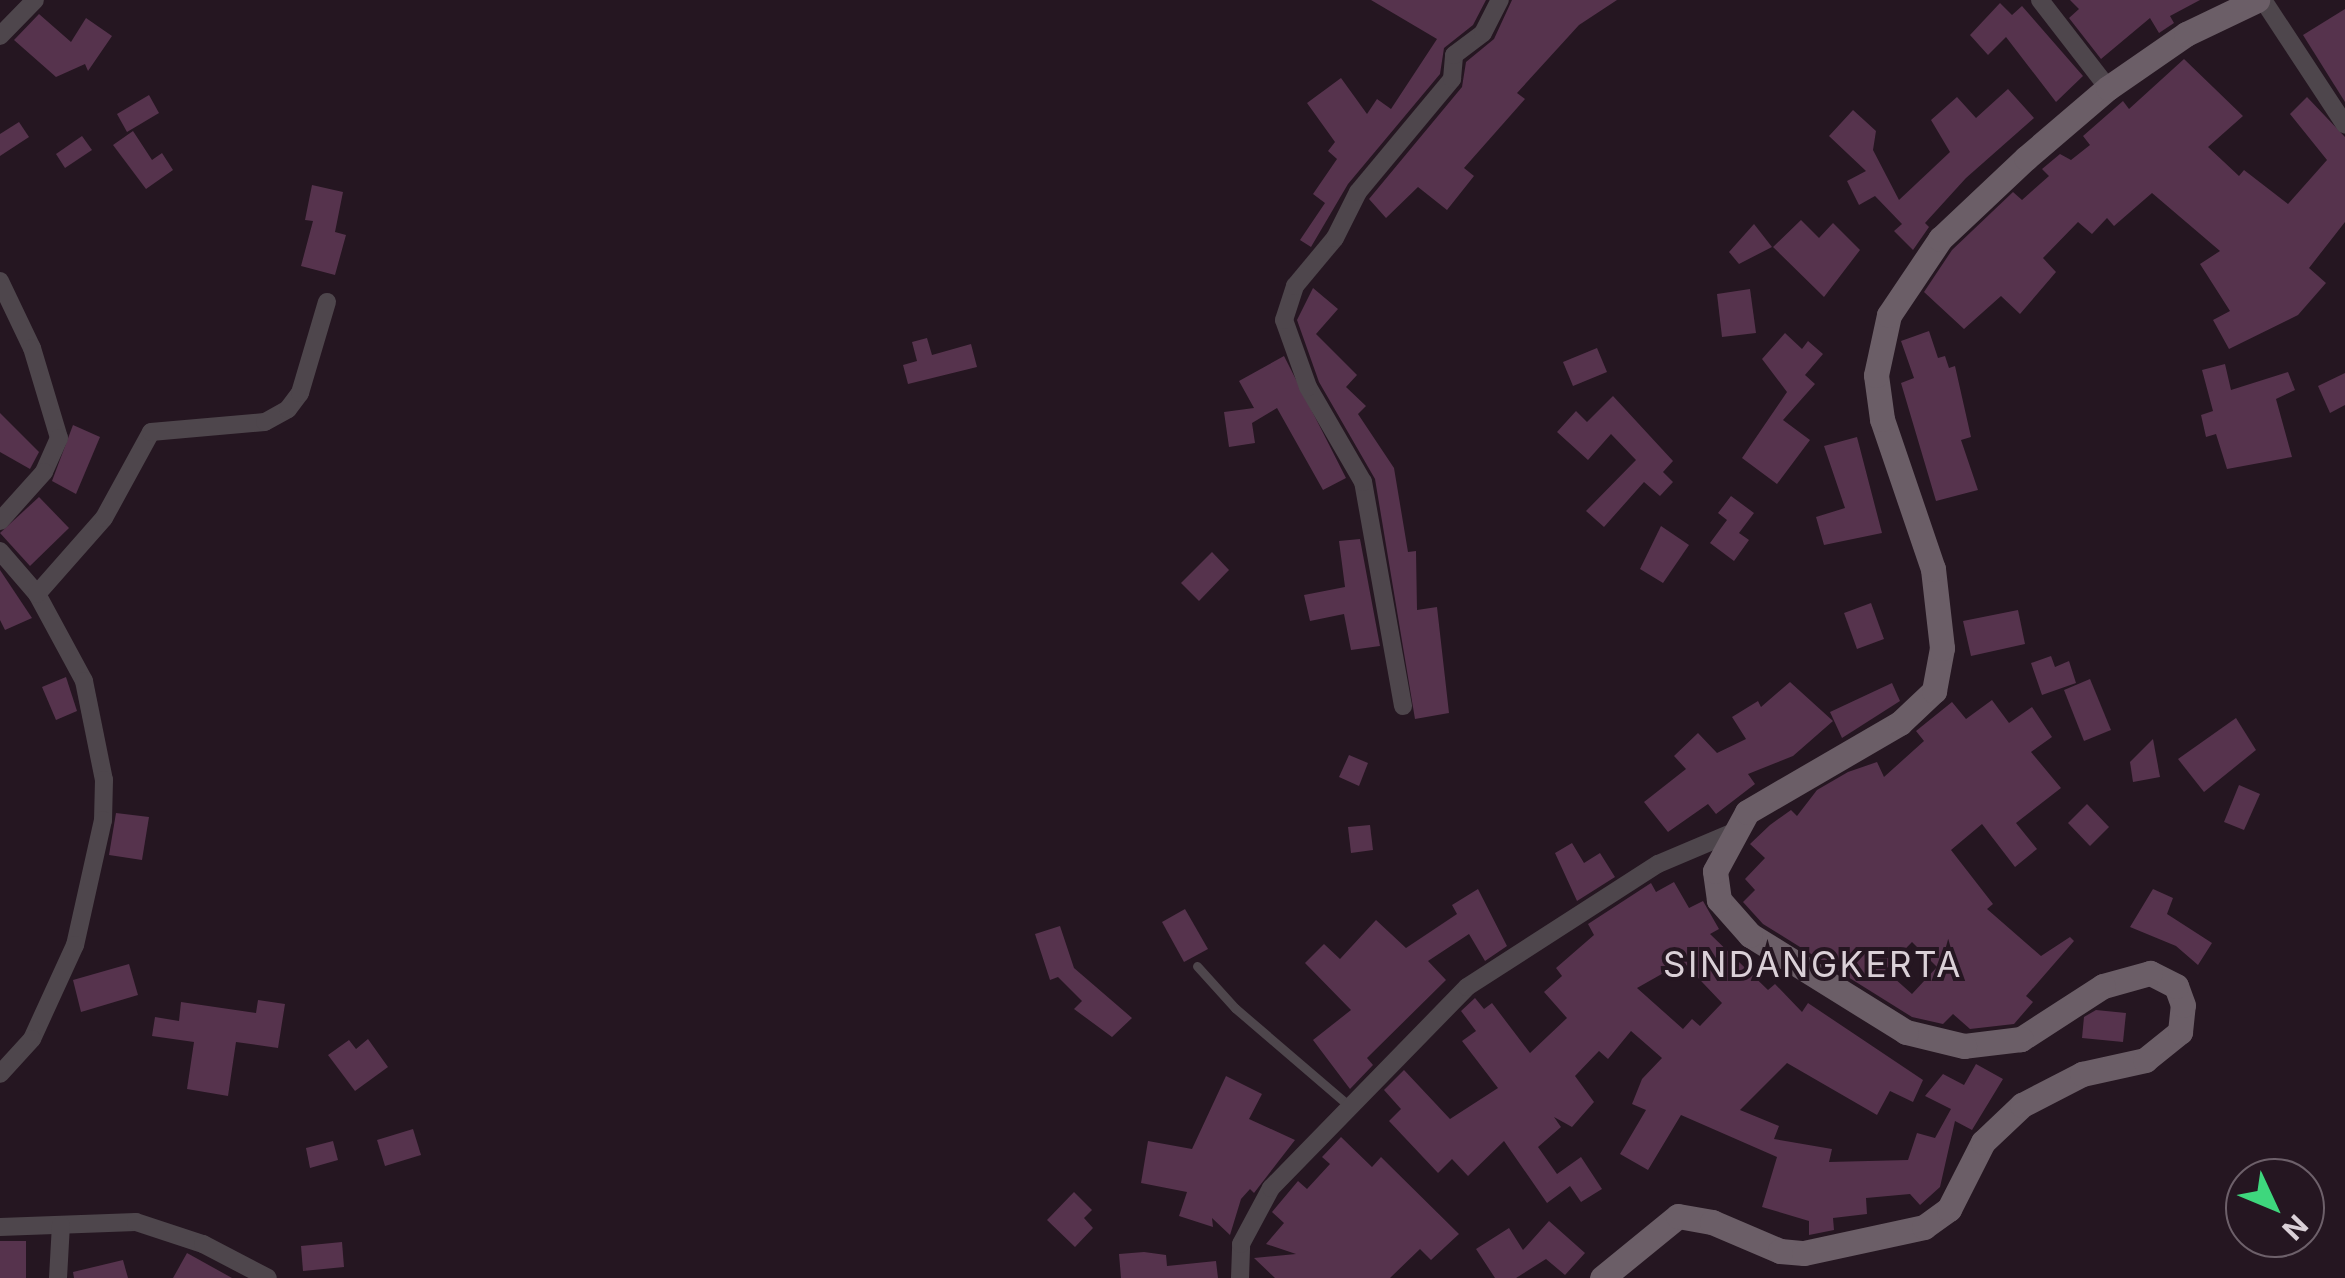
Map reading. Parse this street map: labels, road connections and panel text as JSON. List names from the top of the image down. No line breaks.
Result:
{"districts":["SINDANGKERTA"],"north":"bottom right"}
